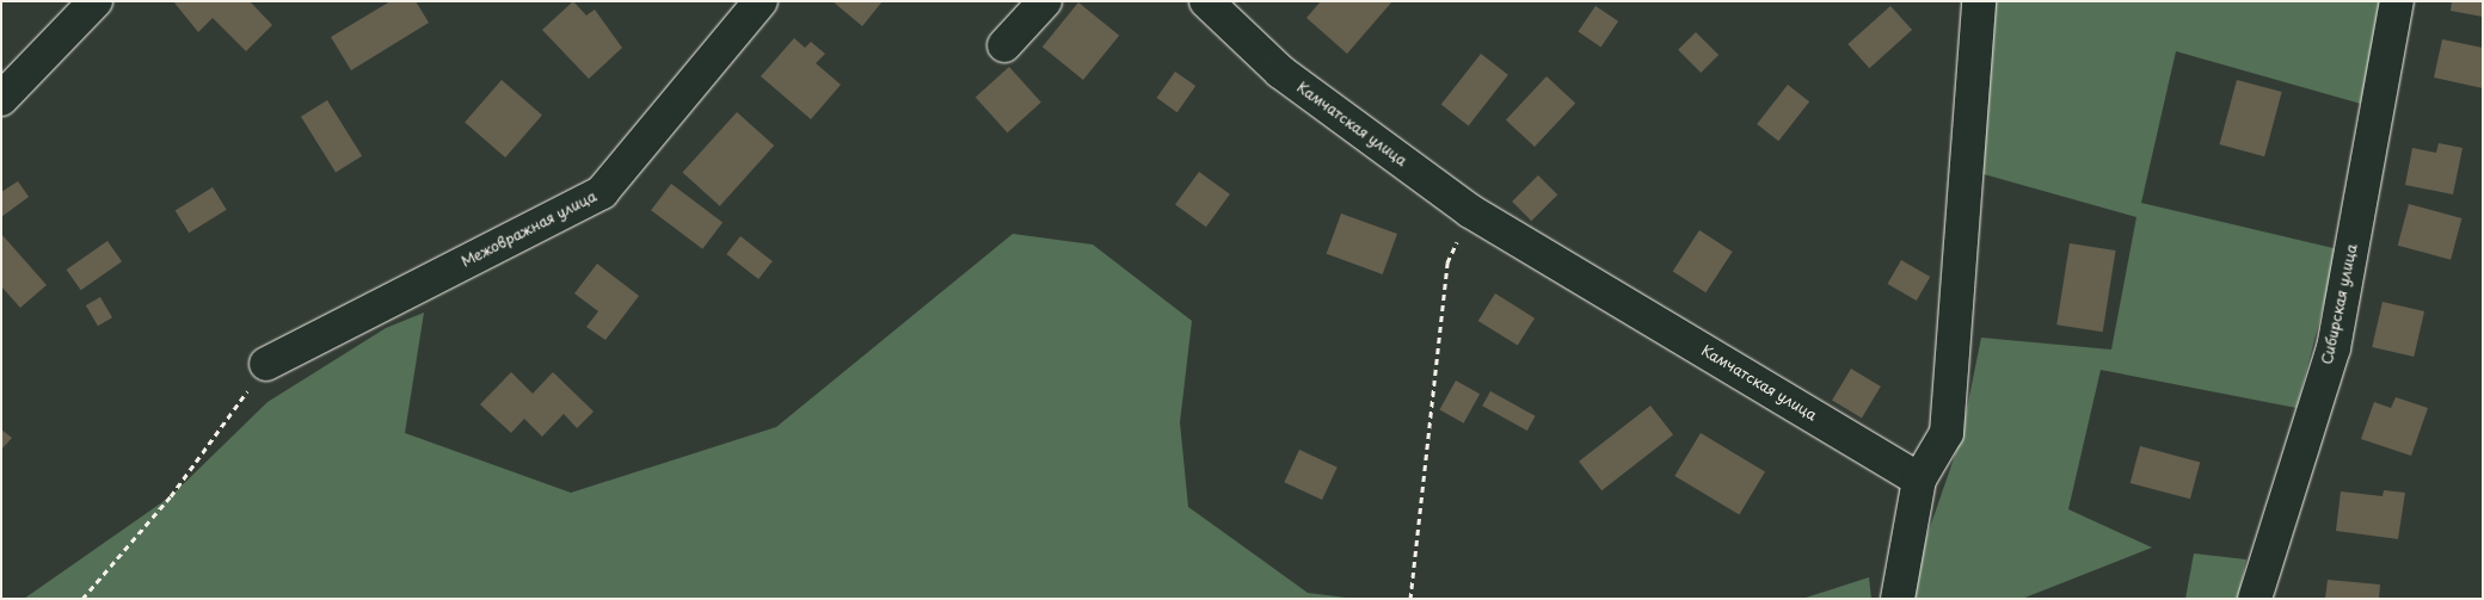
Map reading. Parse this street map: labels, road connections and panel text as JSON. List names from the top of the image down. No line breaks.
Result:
{"streets":{"street":["Камчатская улица","Межовражная улица","Сибирская улица"]}}
